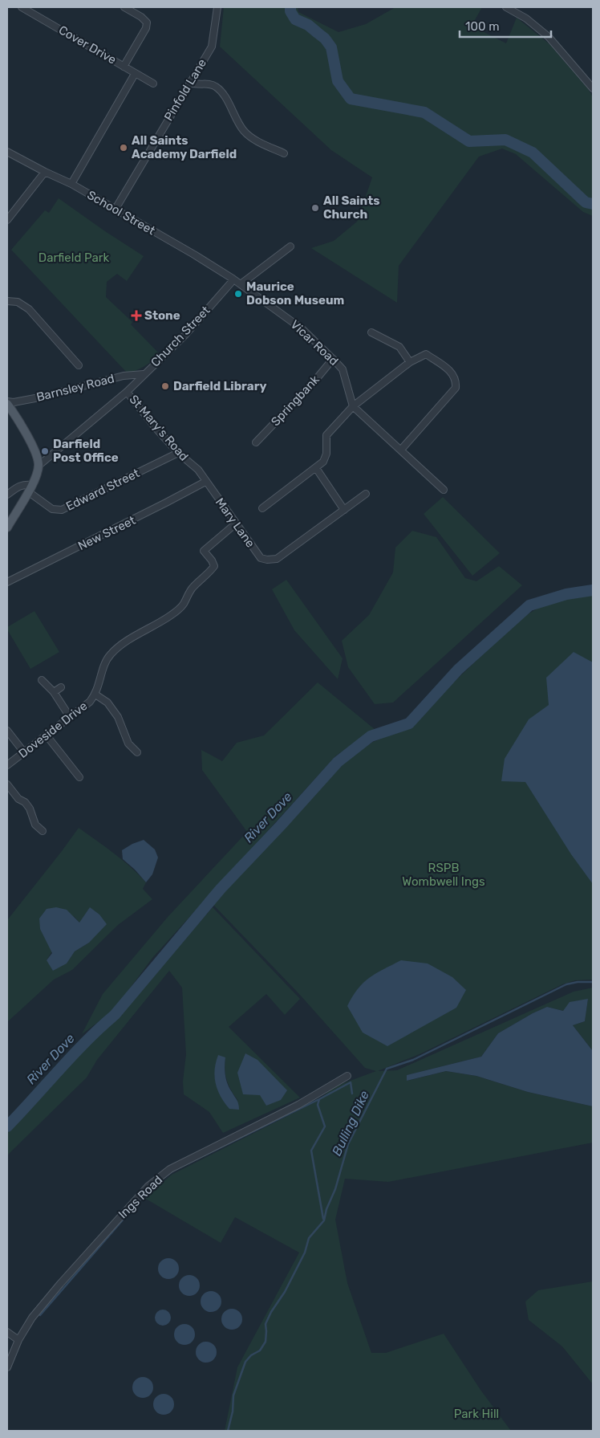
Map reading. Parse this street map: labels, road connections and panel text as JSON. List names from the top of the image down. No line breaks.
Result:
{"streets":{"street":["Cover Drive","Pinfold Lane","School Street","Church Street","Vicar Road","Barnsley Road","Springbank","St Mary's Road","Edward Street","Mary Lane","New Street","Doveside Drive","Ings Road"]},"crossings":[["Pinfold Lane","School Street"],["School Street","Church Street"],["School Street","Vicar Road"],["Church Street","Vicar Road"],["Church Street","Barnsley Road"],["Church Street","St Mary's Road"],["Vicar Road","Springbank"],["St Mary's Road","Edward Street"],["St Mary's Road","Mary Lane"],["St Mary's Road","New Street"],["Mary Lane","New Street"],["Mary Lane","Doveside Drive"]],"water":["River Dove","Bulling Dike"],"parks":["Darfield Park","RSPB Wombwell Ings","Park Hill"],"places":{"other":["All Saints Academy Darfield","All Saints Church","Maurice Dobson Museum","Darfield Library","Darfield Post Office"],"health":["Stone"]},"scale_bar":"100 m"}
